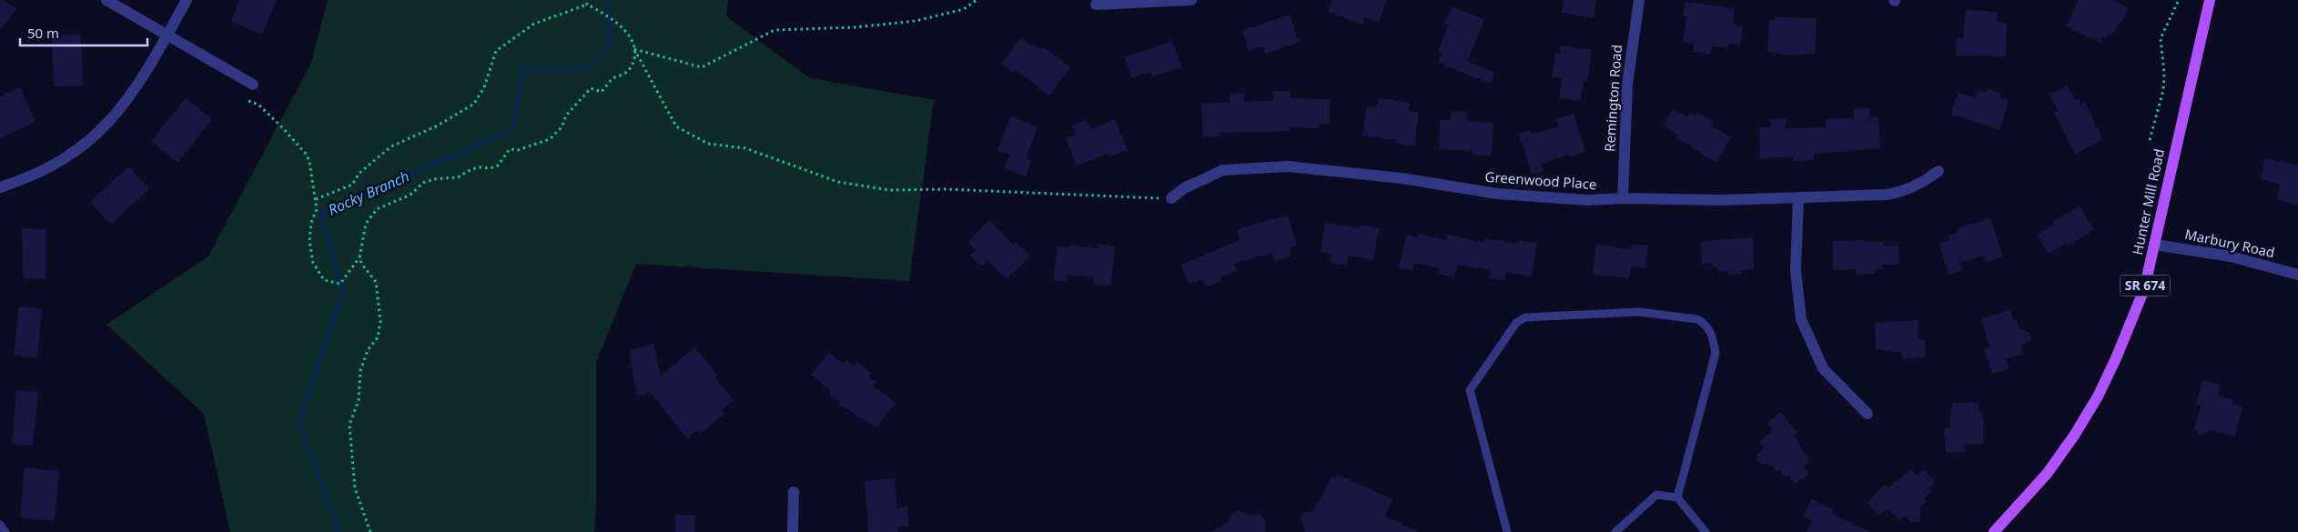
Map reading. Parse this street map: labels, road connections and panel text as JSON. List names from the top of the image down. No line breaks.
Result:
{"streets":{"main road":["Hunter Mill Road","SR 674"],"street":["Remington Road","Greenwood Place","Marbury Road"]},"crossings":[["Remington Road","Greenwood Place"],["Hunter Mill Road","Marbury Road"]],"water":["Rocky Branch"],"scale_bar":"50 m"}
